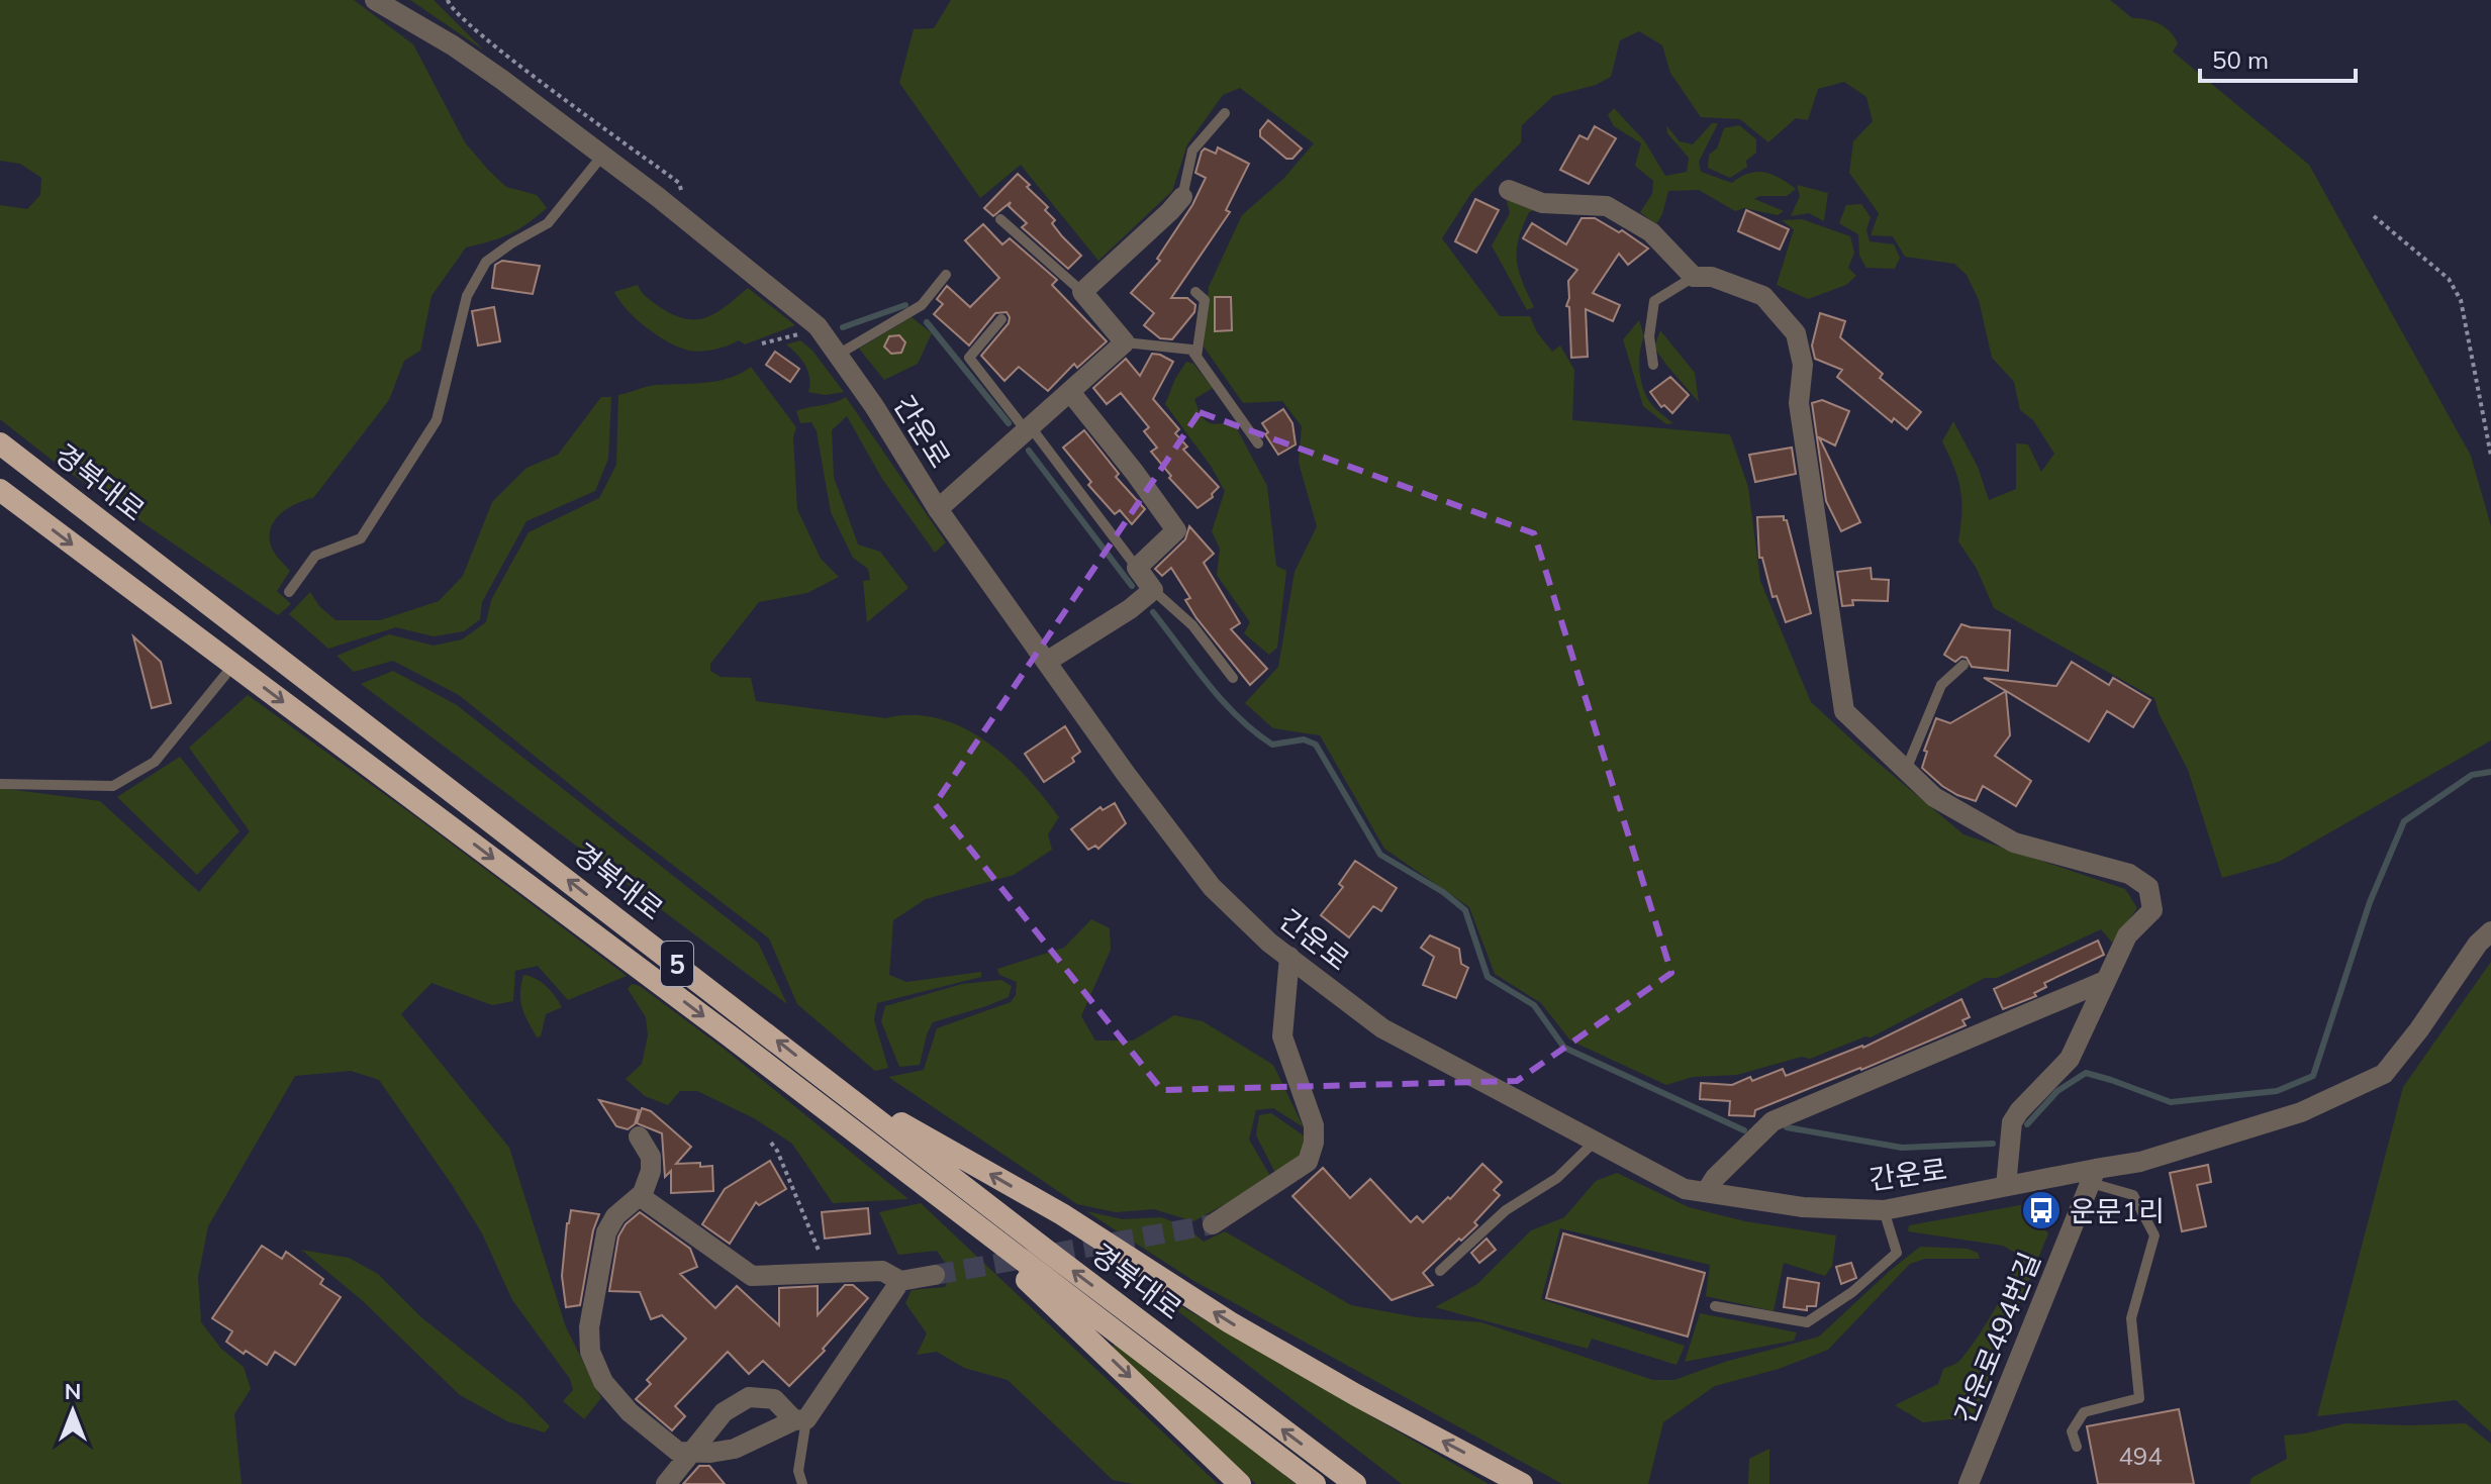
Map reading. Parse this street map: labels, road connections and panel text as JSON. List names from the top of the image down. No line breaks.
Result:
{"streets":{"highway":["경북대로","5"],"street":["간운로","간운로494번길"]},"crossings":[["간운로","간운로494번길"]],"places":{"bus stop":["운문1리"]},"house_numbers":["494"],"scale_bar":"50 m","north":"top"}
